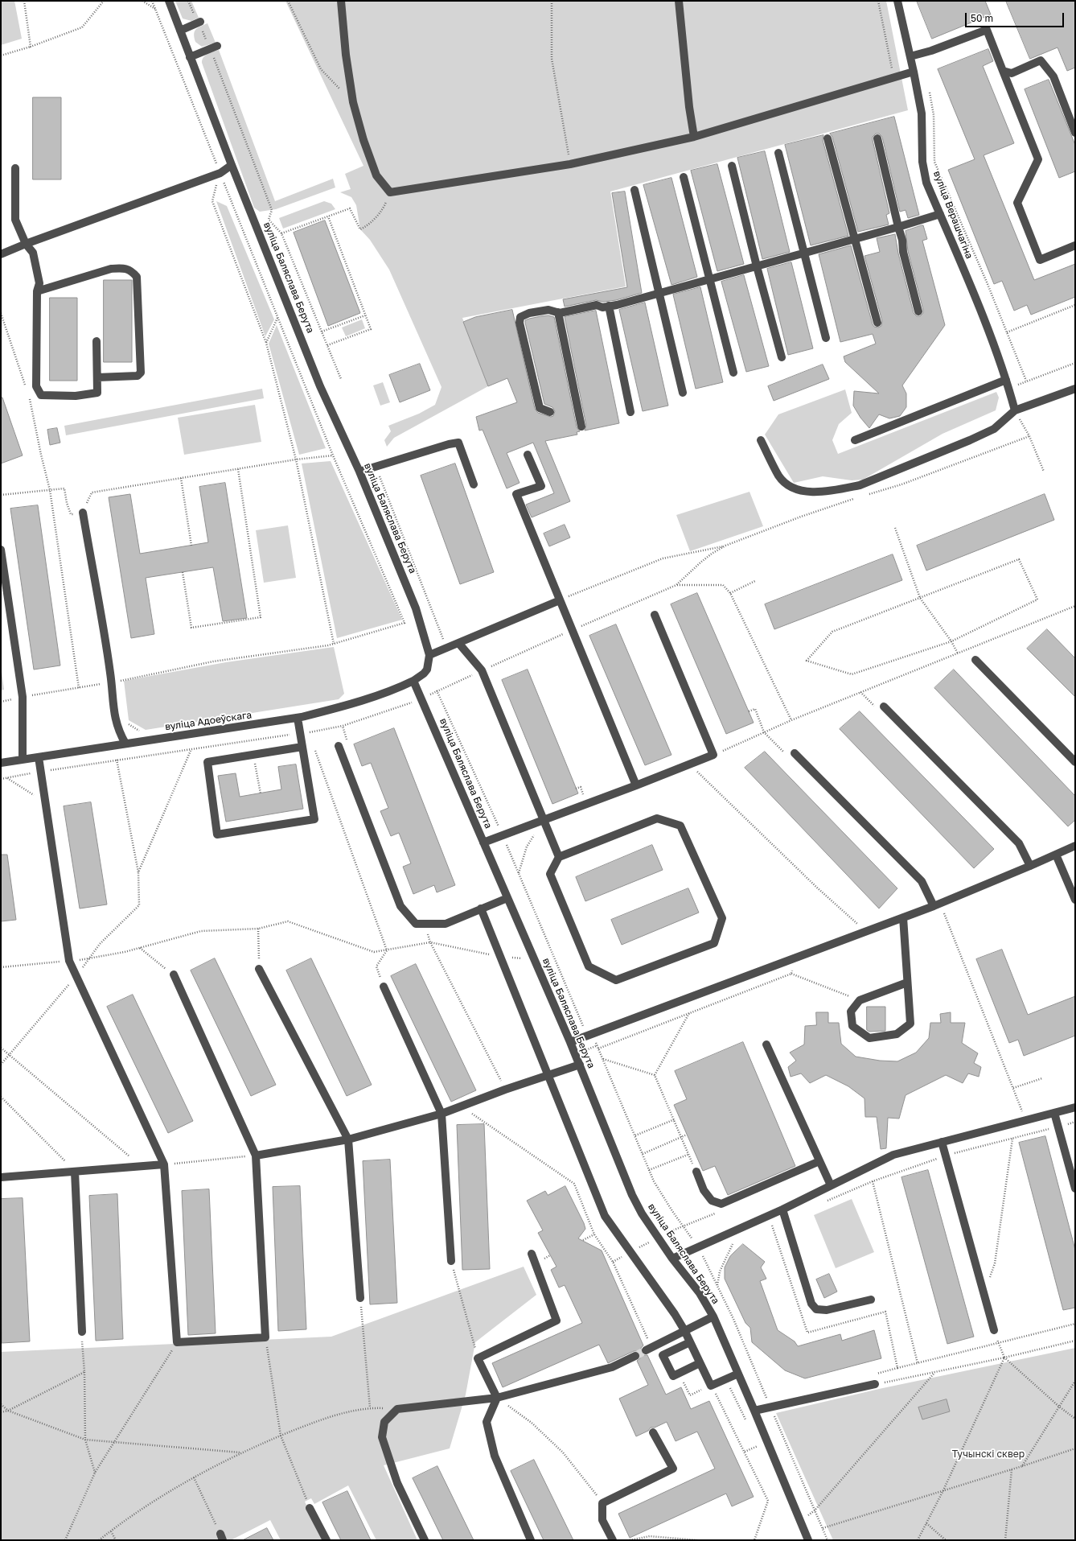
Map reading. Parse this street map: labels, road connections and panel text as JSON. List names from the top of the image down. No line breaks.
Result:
{"streets":{"street":["вуліца Верашчагіна","вуліца Баляслава Берута","вуліца Адоеўскага"]},"crossings":[["вуліца Баляслава Берута","вуліца Адоеўскага"]],"parks":["Тучынскі сквер"],"scale_bar":"50 m"}
